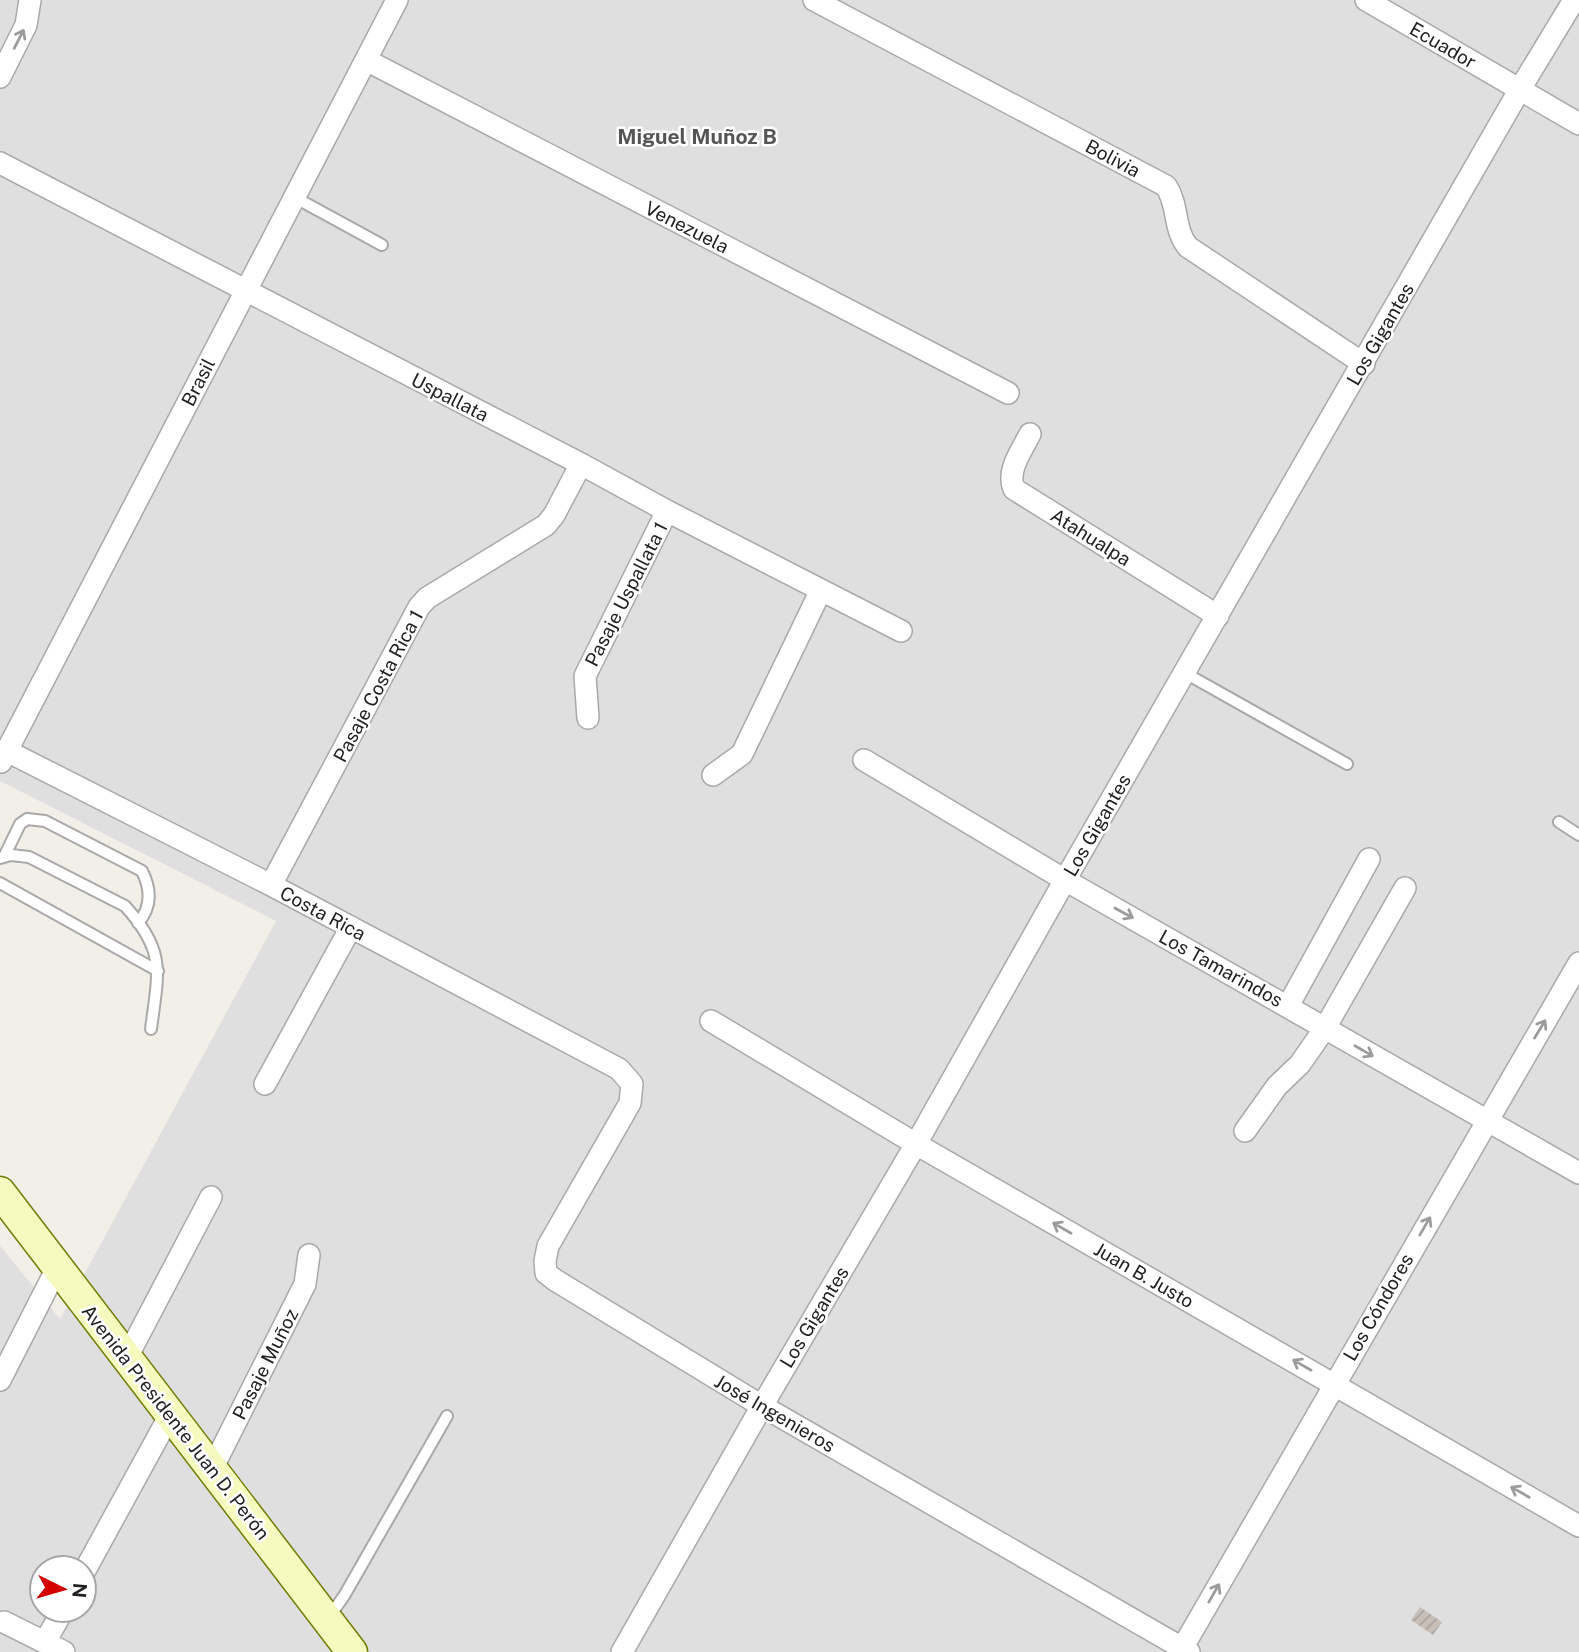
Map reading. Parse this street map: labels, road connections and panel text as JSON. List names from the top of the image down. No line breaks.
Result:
{"streets":{"main road":["Avenida Presidente Juan D. Perón"],"street":["Ecuador","Bolivia","Venezuela","Los Gigantes","Brasil","Uspallata","Atahualpa","Pasaje Uspallata 1","Pasaje Costa Rica 1","Costa Rica","Los Tamarindos","Juan B. Justo","Los Cóndores","Pasaje Muñoz","José Ingenieros"]},"crossings":[["Ecuador","Los Gigantes"],["Bolivia","Los Gigantes"],["Venezuela","Brasil"],["Los Gigantes","Atahualpa"],["Los Gigantes","Los Tamarindos"],["Los Gigantes","Juan B. Justo"],["Los Gigantes","José Ingenieros"],["Brasil","Uspallata"],["Brasil","Costa Rica"],["Uspallata","Pasaje Uspallata 1"],["Uspallata","Pasaje Costa Rica 1"],["Pasaje Costa Rica 1","Costa Rica"],["Costa Rica","José Ingenieros"],["Los Tamarindos","Los Cóndores"],["Juan B. Justo","Los Cóndores"],["Los Cóndores","José Ingenieros"],["Pasaje Muñoz","Avenida Presidente Juan D. Perón"]],"one_way":["Los Tamarindos","Juan B. Justo","Los Cóndores"],"districts":["Miguel Muñoz B"],"north":"right"}
